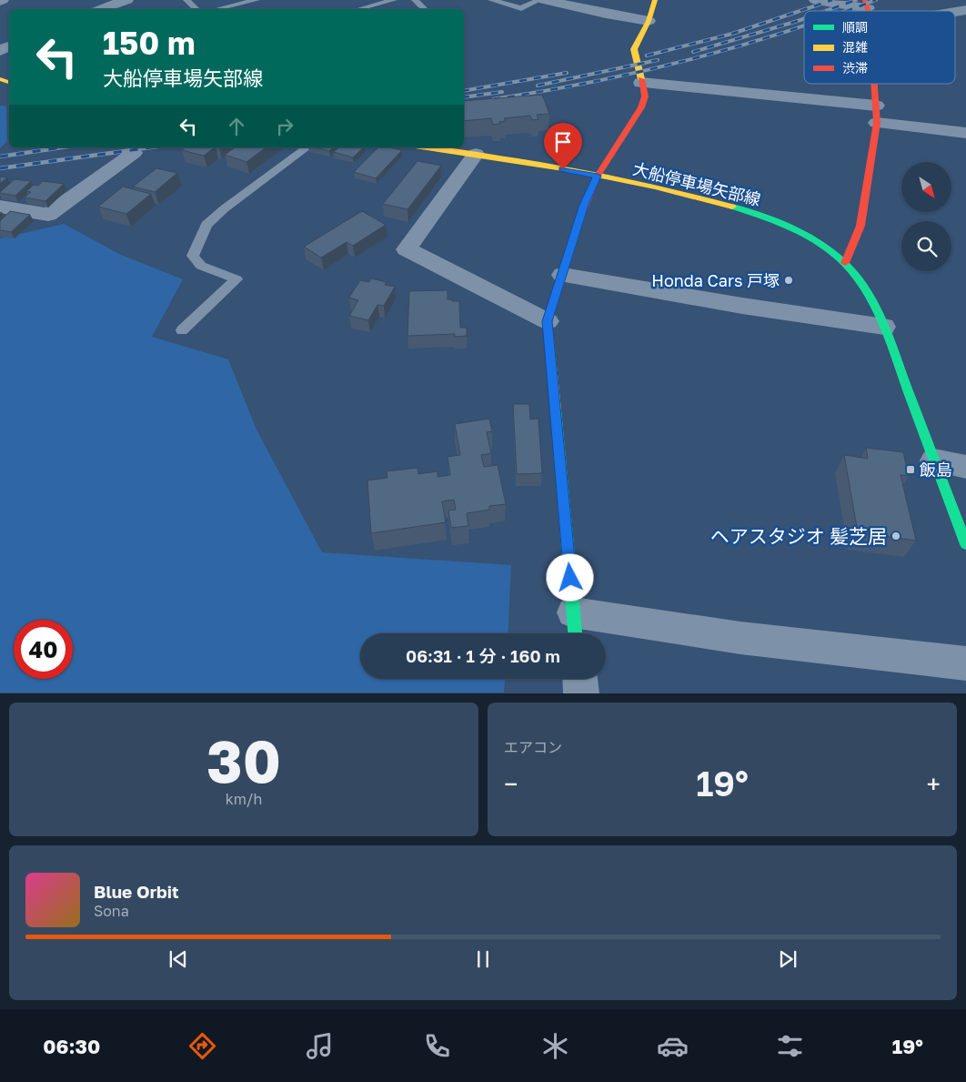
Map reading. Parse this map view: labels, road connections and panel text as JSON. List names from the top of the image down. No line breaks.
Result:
{"streets":{"street":["大船停車場矢部線"]},"places":{"other":["Honda Cars 戸塚","ヘアスタジオ 髪芝居"],"transit":["飯島"]},"legend":["順調","混雑","渋滞"],"north":"bottom right","page":{"turn":["150 m","大船停車場矢部線"],"limit":"40","trip":"06:31 · 1 分 · 160 m","tile":[["30","km/h"],"エアコン"],"heat":["−","19°","+"],"song":["Blue Orbit","Sona"],"tabs":["06:30","19°"]}}
